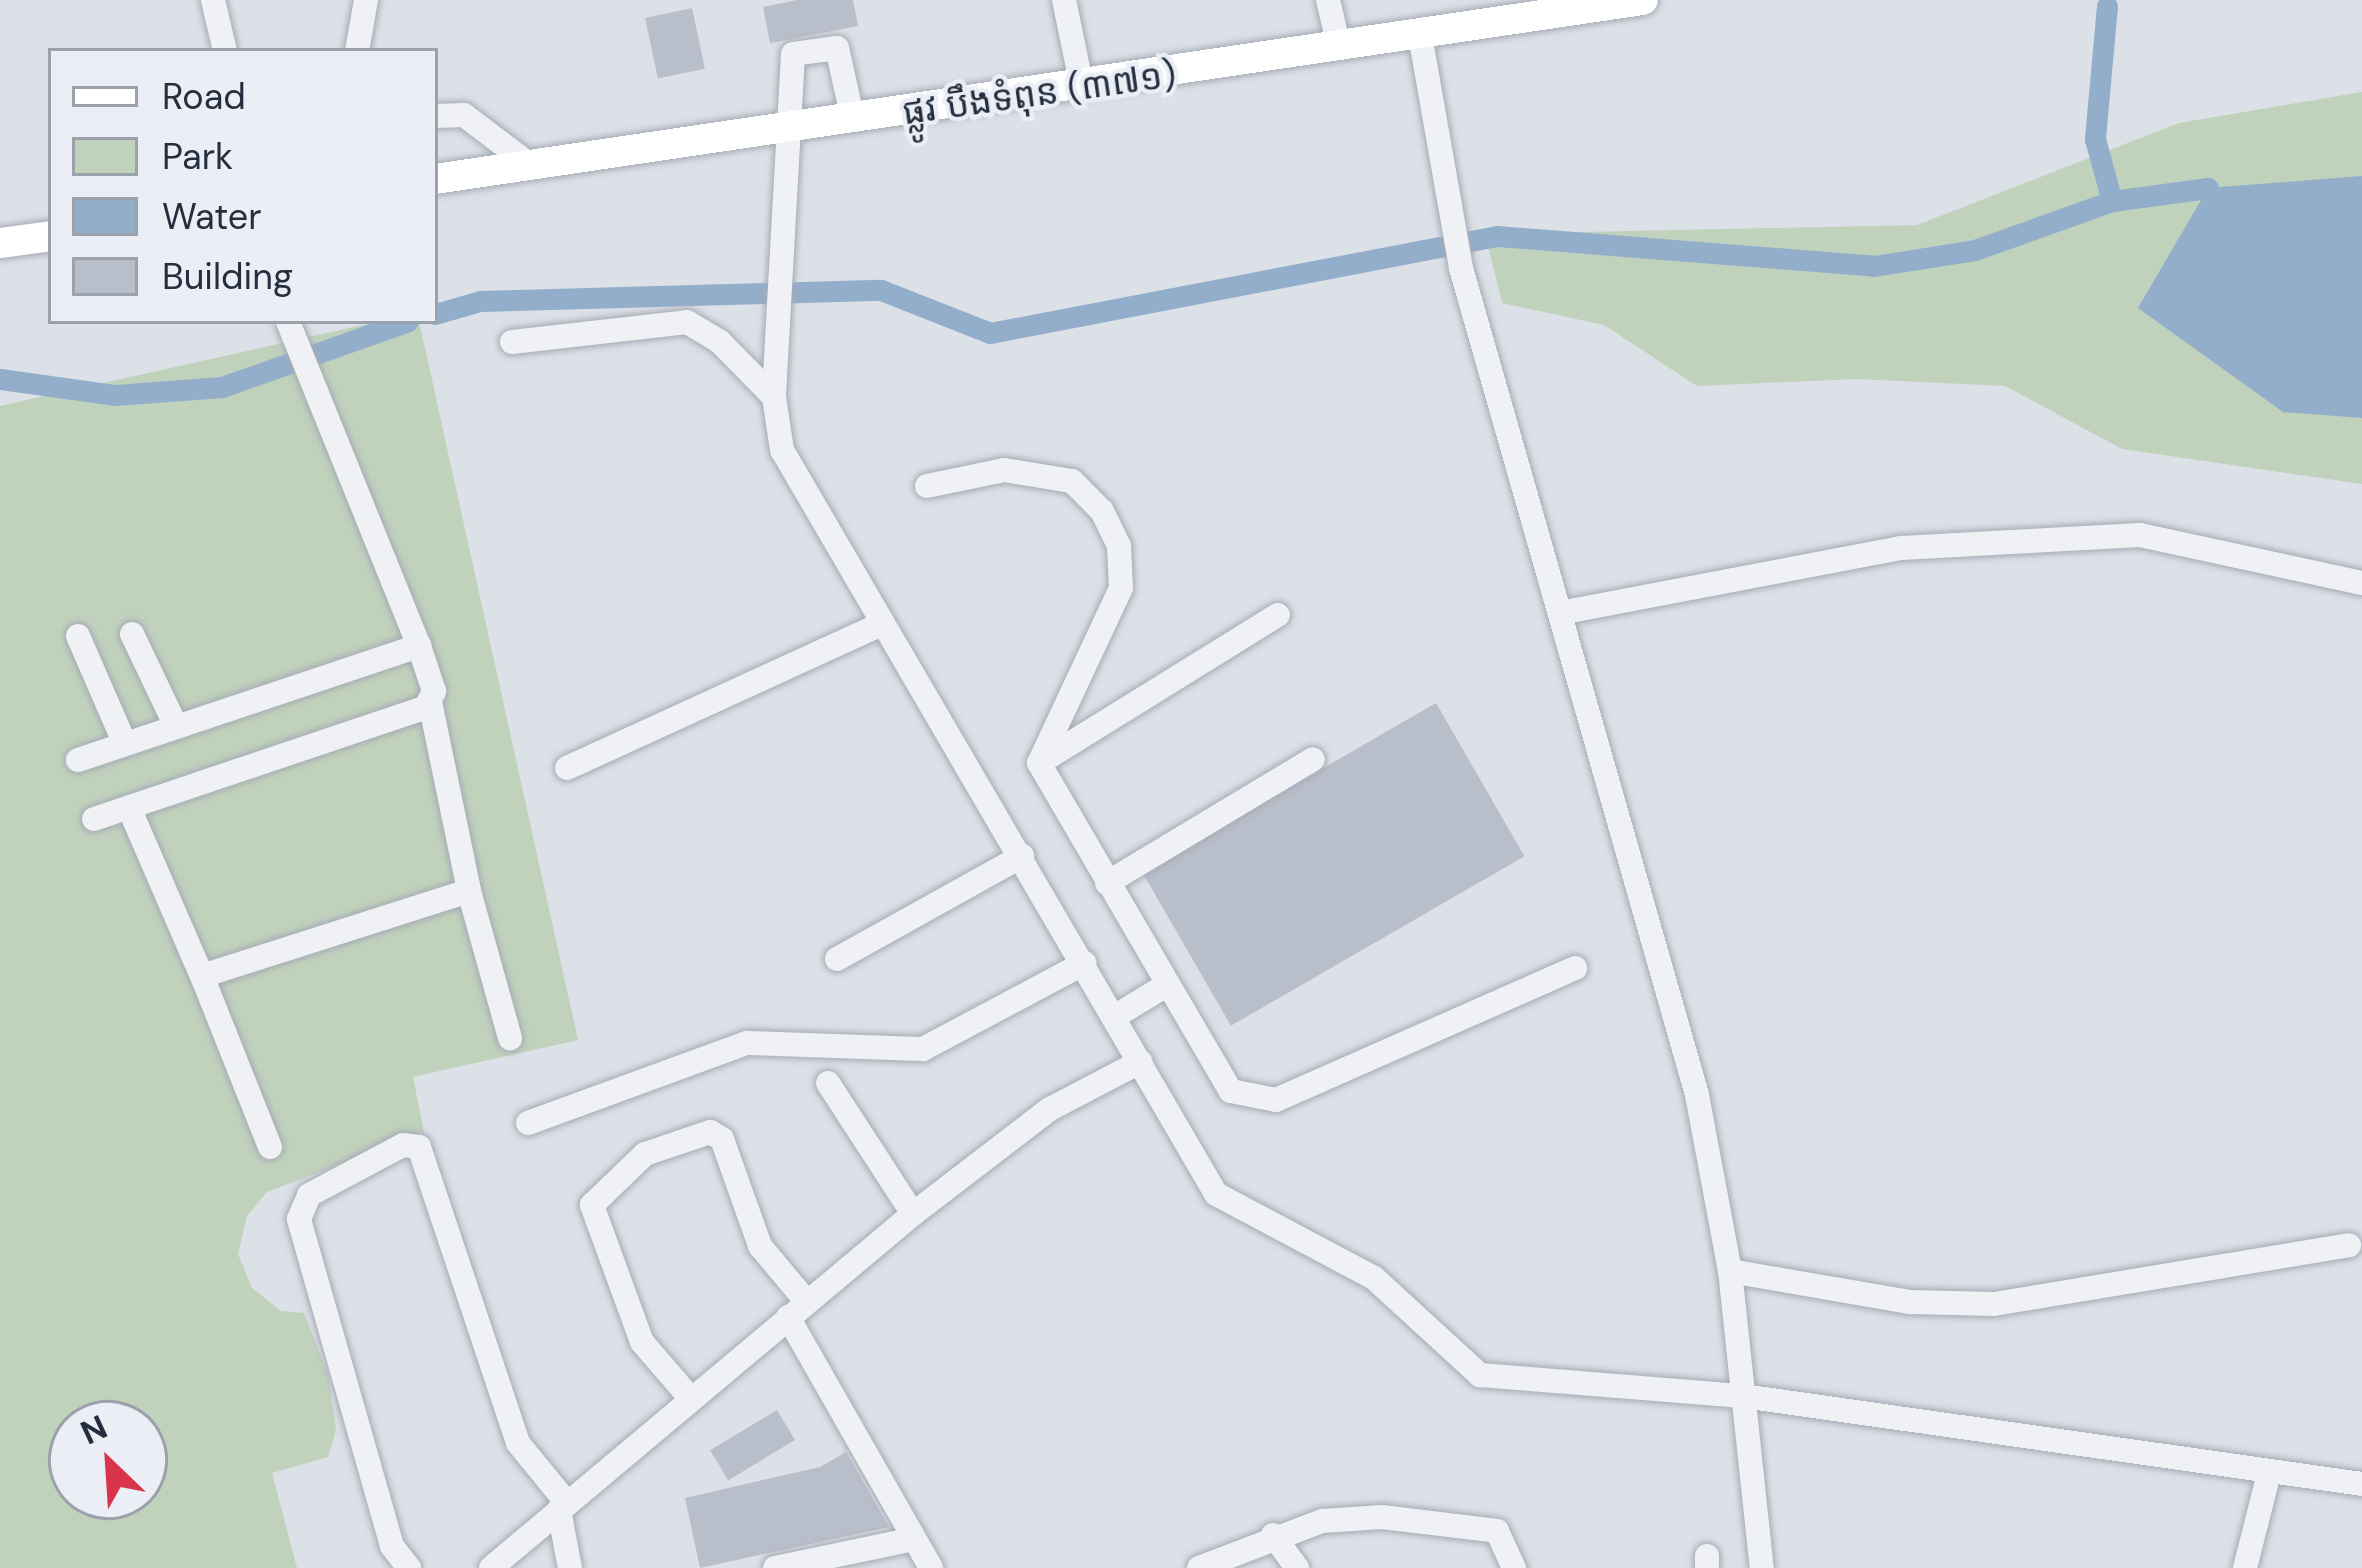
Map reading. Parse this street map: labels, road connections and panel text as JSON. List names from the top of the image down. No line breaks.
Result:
{"streets":{"main road":["ផ្លូវ បឹងទំពុន (៣៧១)"]},"legend":["Road","Park","Water","Building"],"north":"top left"}
